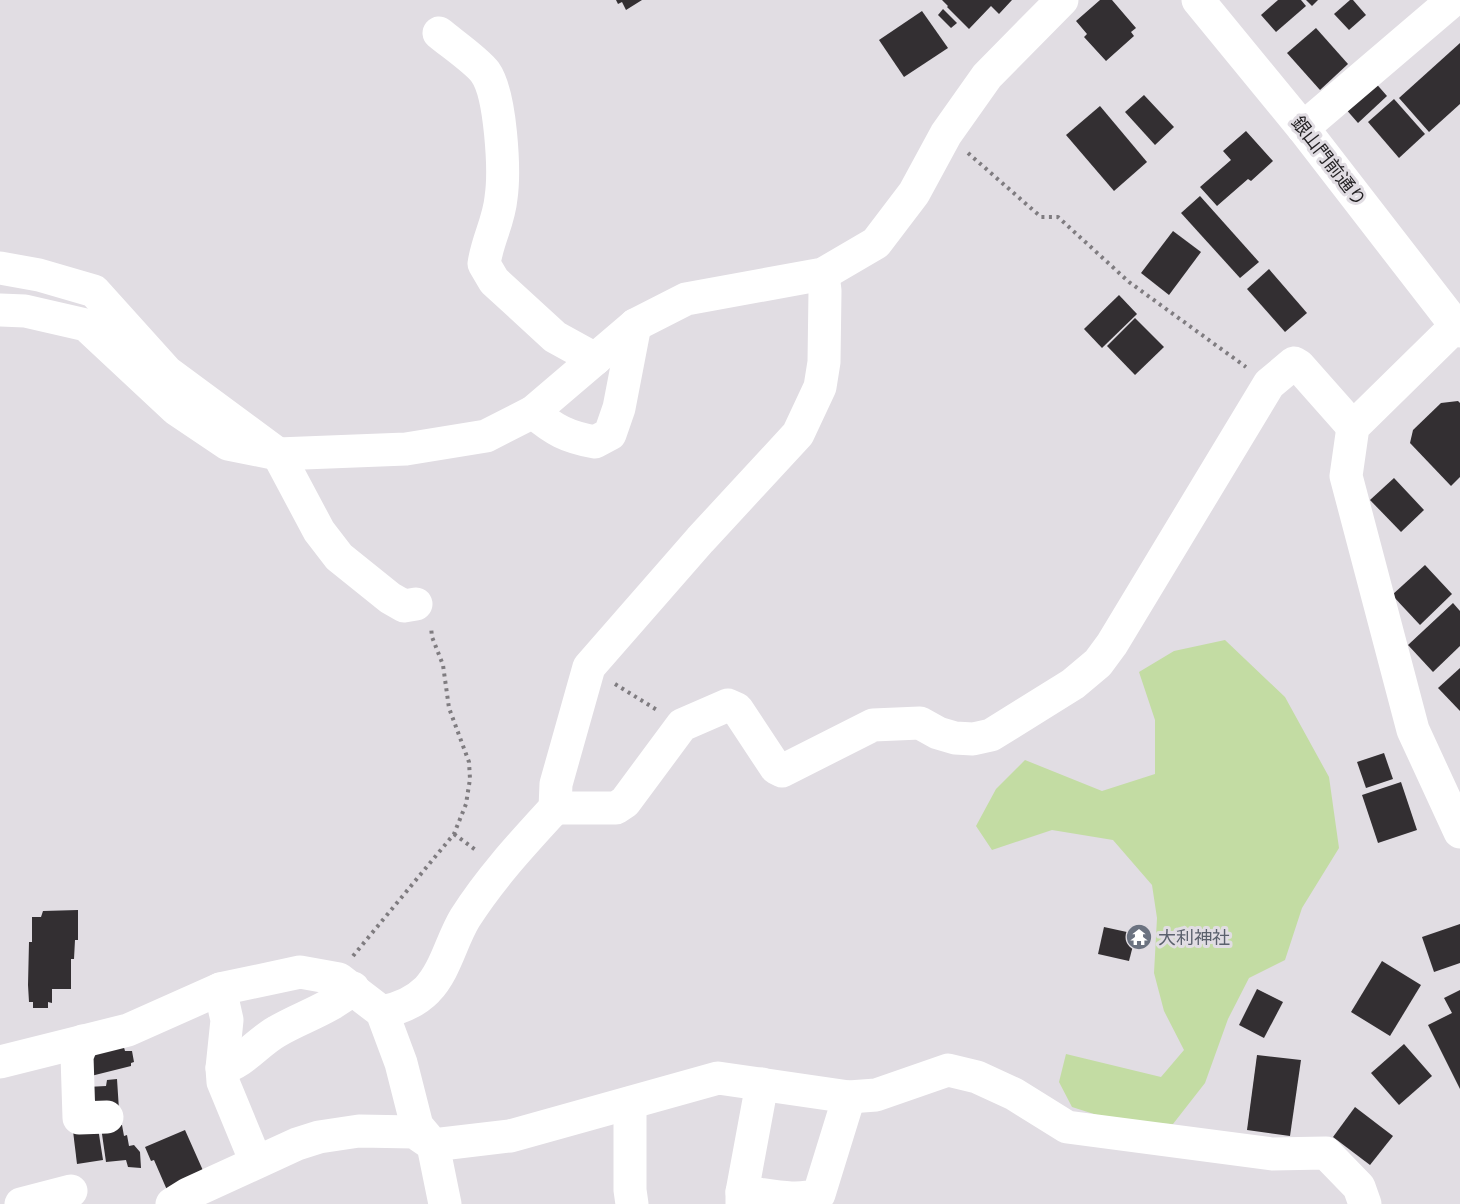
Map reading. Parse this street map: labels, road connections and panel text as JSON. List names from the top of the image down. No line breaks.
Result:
{"streets":{"street":["銀山門前通り"]},"places":{"temple":["大利神社"]}}
